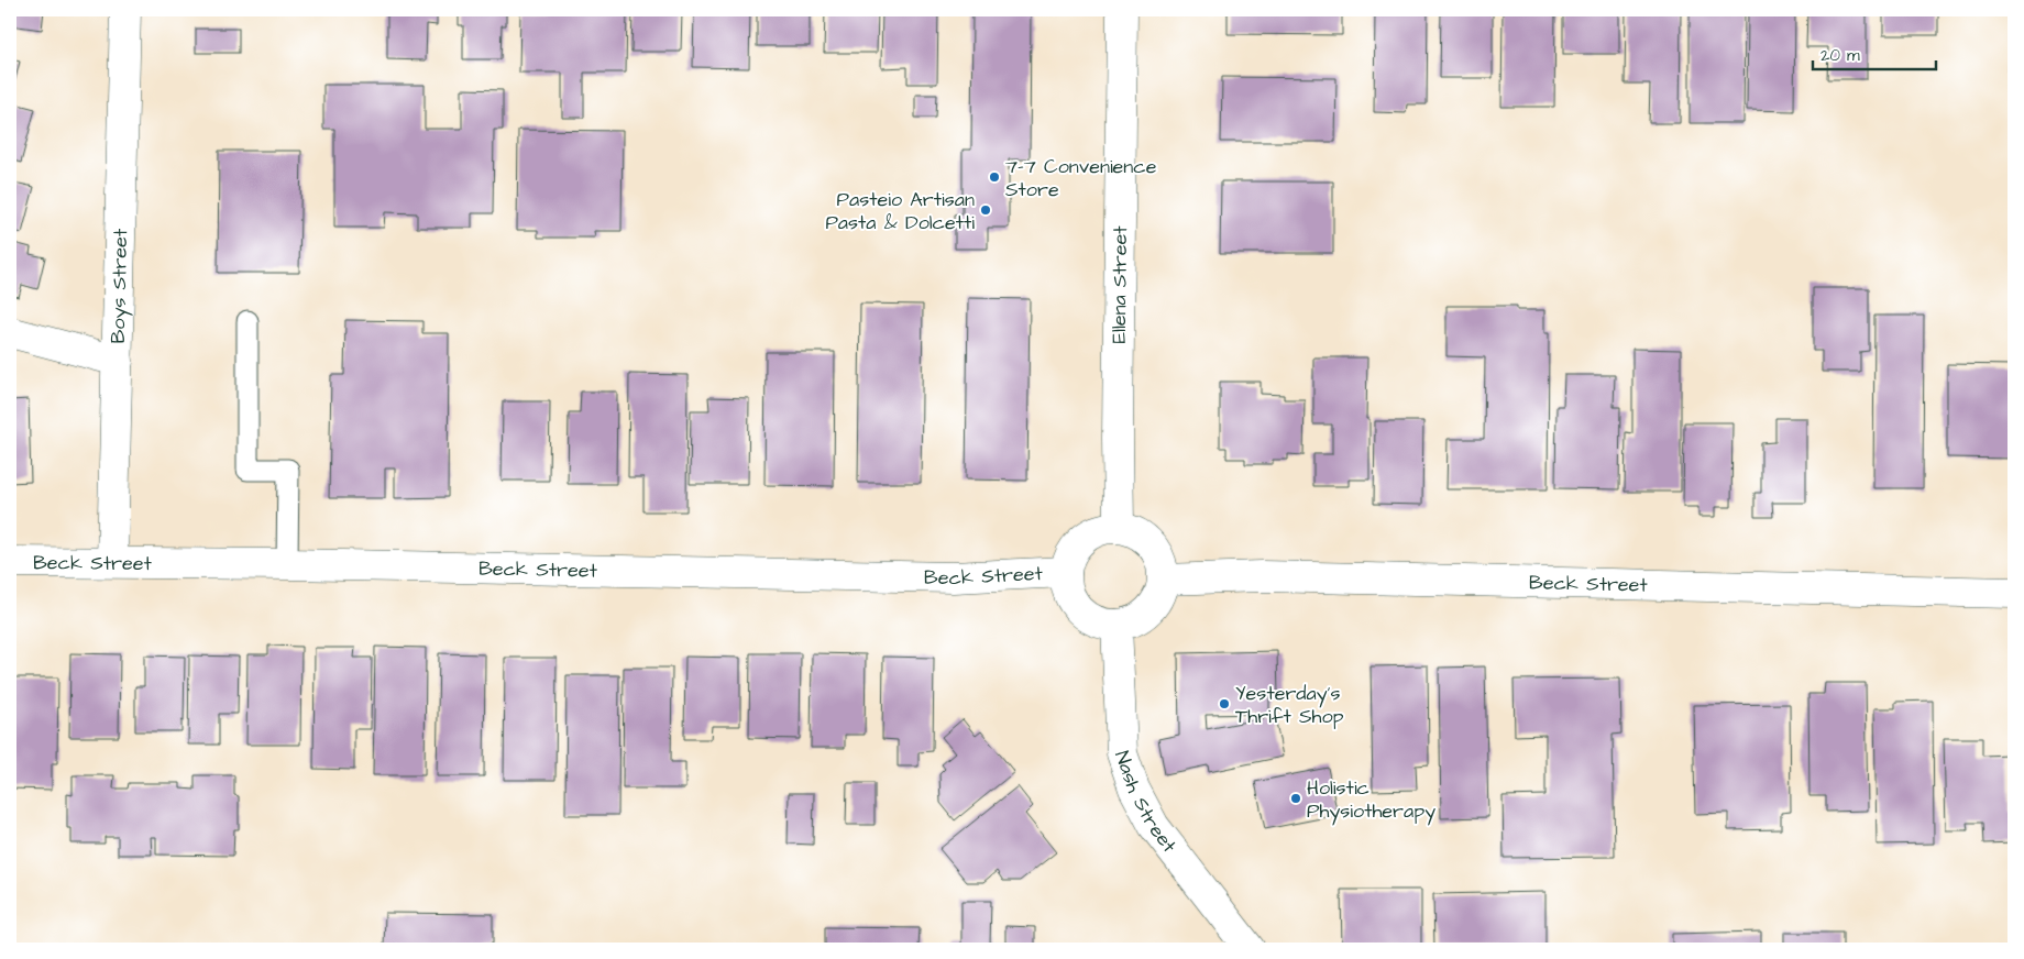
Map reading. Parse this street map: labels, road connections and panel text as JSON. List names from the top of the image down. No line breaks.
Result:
{"streets":{"street":["Ellena Street","Boys Street","Beck Street","Nash Street"]},"crossings":[["Ellena Street","Beck Street"],["Ellena Street","Nash Street"],["Boys Street","Beck Street"],["Beck Street","Nash Street"]],"places":["7-7 Convenience Store","Pasteio Artisan Pasta & Dolcetti","Yesterday's Thrift Shop","Holistic Physiotherapy"],"scale_bar":"20 m"}
